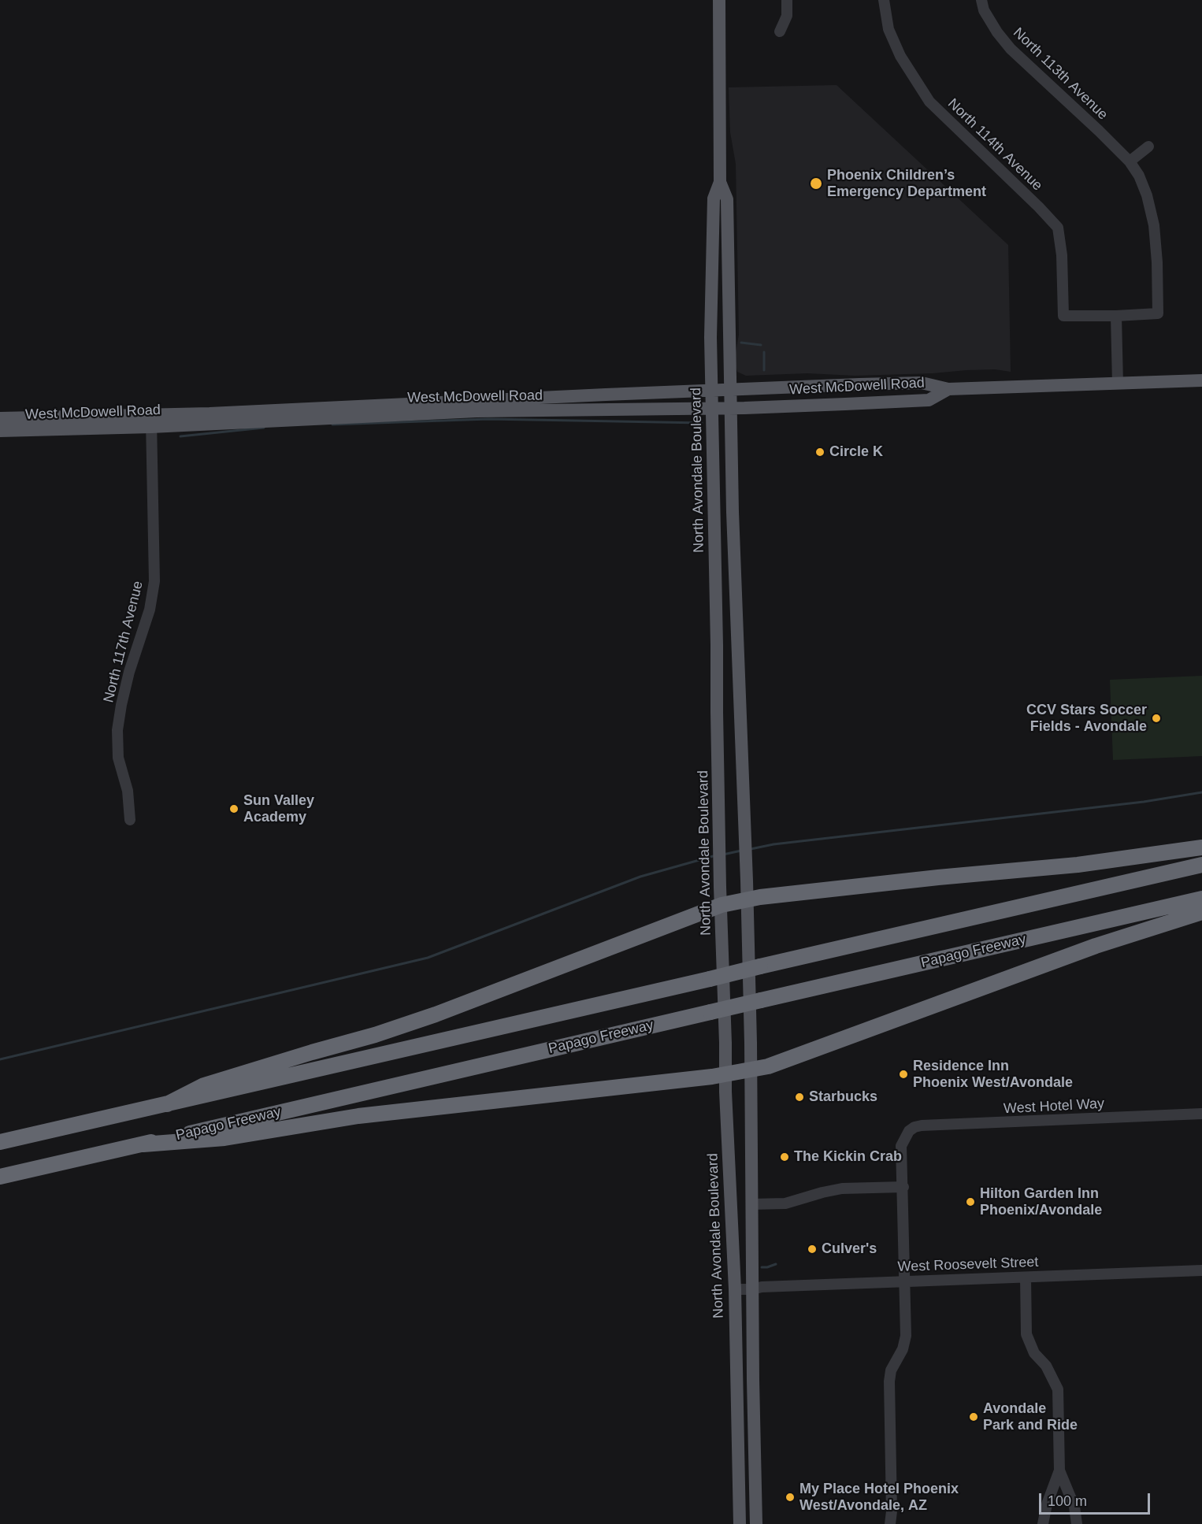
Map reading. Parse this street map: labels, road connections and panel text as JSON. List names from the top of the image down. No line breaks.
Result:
{"streets":{"highway":["Papago Freeway"],"main road":["West McDowell Road","North Avondale Boulevard"],"street":["North 113th Avenue","North 114th Avenue","North 117th Avenue","West Hotel Way","West Roosevelt Street"]},"crossings":[["North 113th Avenue","North 114th Avenue"],["West McDowell Road","North Avondale Boulevard"],["West McDowell Road","North 117th Avenue"],["North Avondale Boulevard","West Roosevelt Street"]],"places":["Phoenix Children’s Emergency Department","Circle K","CCV Stars Soccer Fields - Avondale","Sun Valley Academy","Residence Inn Phoenix West/Avondale","Starbucks","The Kickin Crab","Hilton Garden Inn Phoenix/Avondale","Culver's","Avondale Park and Ride","My Place Hotel Phoenix West/Avondale, AZ"],"scale_bar":"100 m"}
